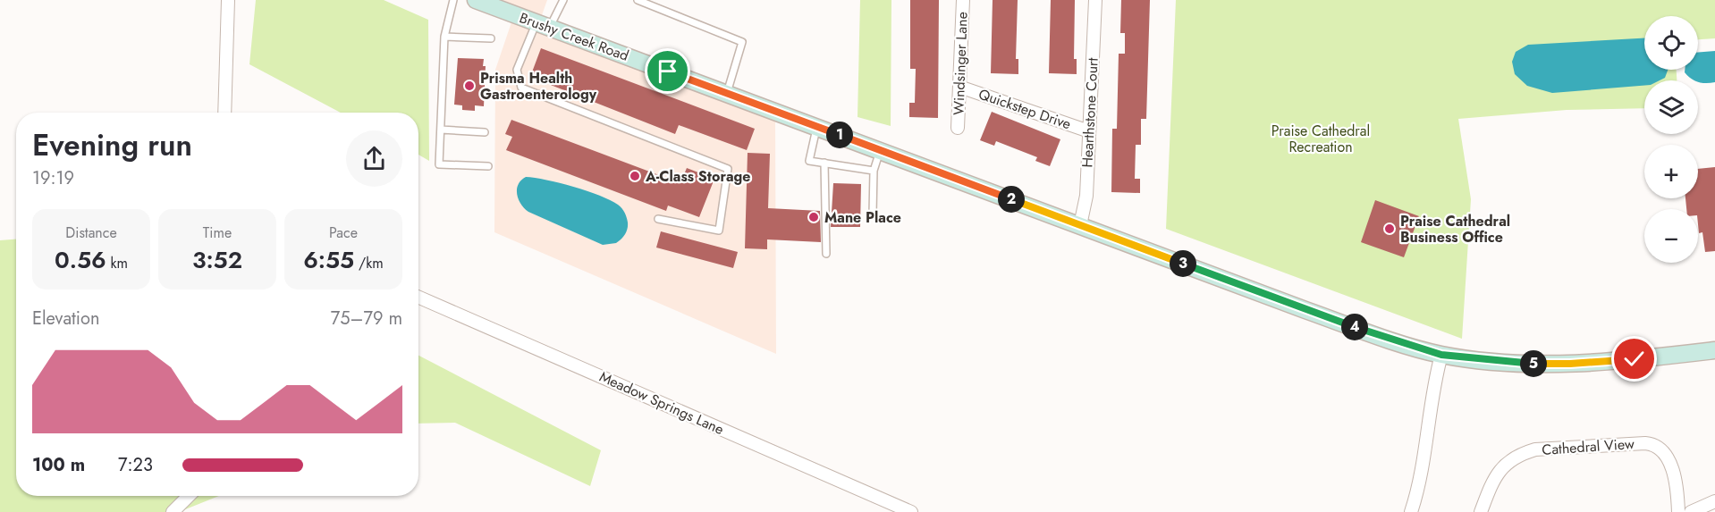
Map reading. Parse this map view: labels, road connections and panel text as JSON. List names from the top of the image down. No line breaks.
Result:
{"streets":{"main road":["Brushy Creek Road"],"street":["Windsinger Lane","Quickstep Drive","Hearthstone Court","Meadow Springs Lane","Cathedral View"]},"crossings":[["Brushy Creek Road","Hearthstone Court"],["Windsinger Lane","Quickstep Drive"],["Quickstep Drive","Hearthstone Court"]],"parks":["Praise Cathedral Recreation"],"places":["Prisma Health Gastroenterology","A-Class Storage","Mane Place","Praise Cathedral Business Office"],"page":{"map_buttons":["+","−"],"heading":["Evening run","19:19"],"pins":["1","2","3","4","5"],"stats":[["Distance","0.56 km"],["Time","3:52"],["Pace","6:55 /km"]],"chart":["Elevation","75–79 m"],"list":[{"name":"100 m","note":"7:23"}]}}
